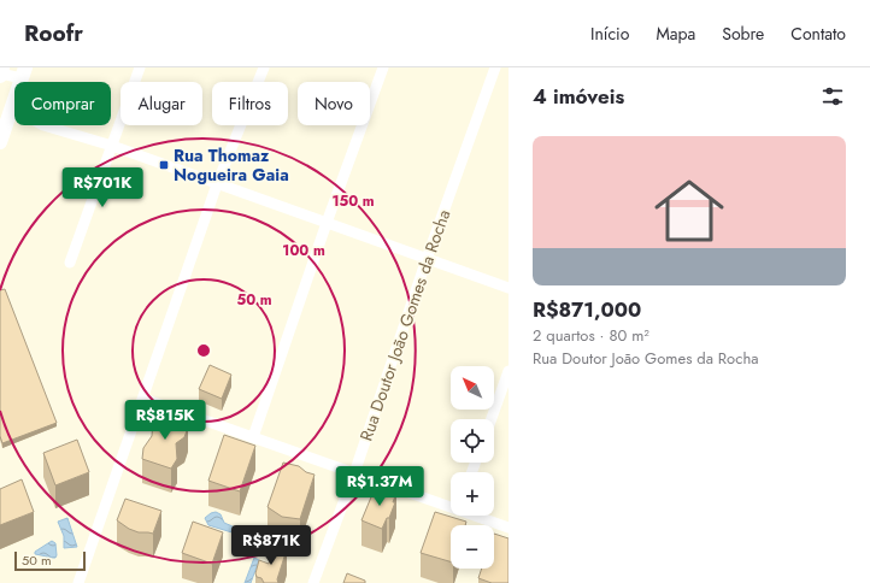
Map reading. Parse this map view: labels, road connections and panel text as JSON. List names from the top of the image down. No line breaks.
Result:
{"streets":{"street":["Rua Doutor João Gomes da Rocha"]},"places":{"transit":["Rua Thomaz Nogueira Gaia"]},"scale_bar":"50 m","north":"top left","page":{"header":"Roofr","nav":["Início","Mapa","Sobre","Contato"],"heading":"4 imóveis","chip":["Comprar","Alugar","Filtros","Novo"],"list":[{"name":"R$871,000","note":"2 quartos · 80 m² · Rua Doutor João Gomes da Rocha"}],"price":["R$701K","R$815K","R$1.37M","R$871K"],"map_buttons":["+","−"],"scale":"50 m"},"rings":["150 m","100 m","50 m"]}
